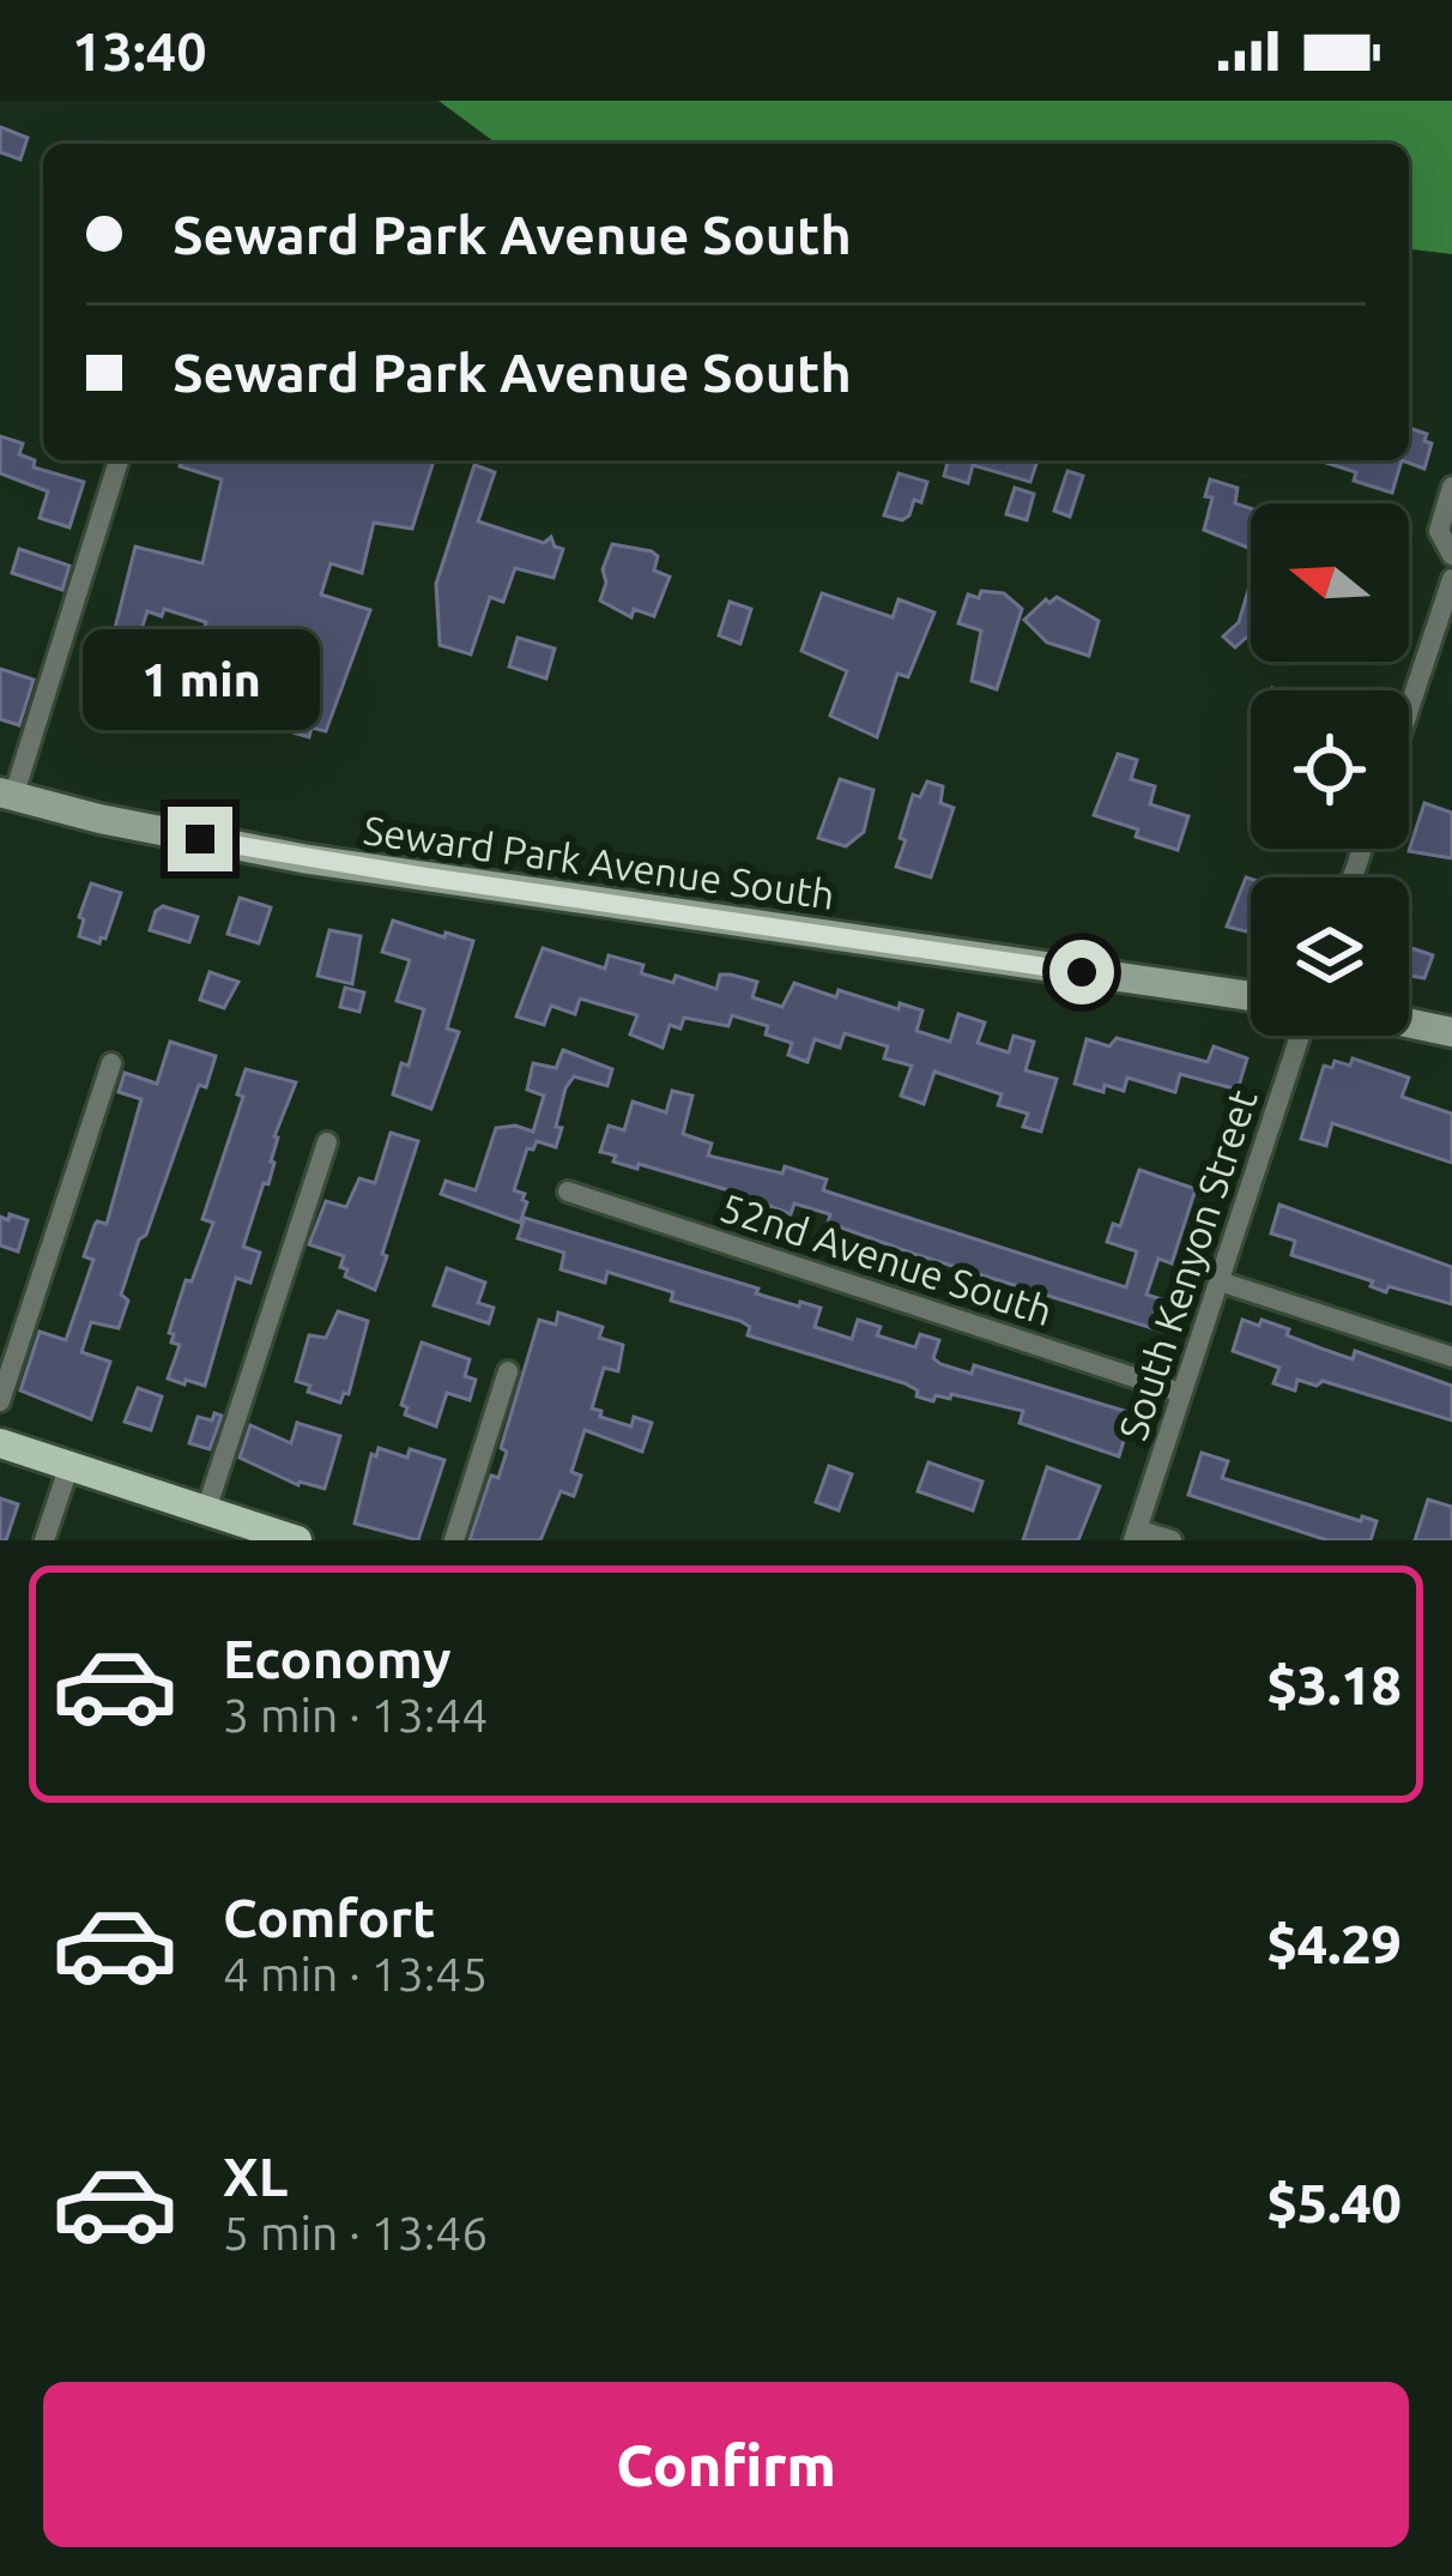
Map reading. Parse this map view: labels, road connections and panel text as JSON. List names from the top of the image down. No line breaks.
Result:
{"streets":{"main road":["Seward Park Avenue South"],"street":["52nd Avenue South","South Kenyon Street"]},"crossings":[["52nd Avenue South","South Kenyon Street"]],"north":"left","page":{"status":"13:40","banner":["Seward Park Avenue South","Seward Park Avenue South"],"bubble":"1 min","list":[{"name":"Economy","note":"3 min · 13:44","value":"$3.18"},{"name":"Comfort","note":"4 min · 13:45","value":"$4.29"},{"name":"XL","note":"5 min · 13:46","value":"$5.40"}],"buttons":"Confirm"}}
